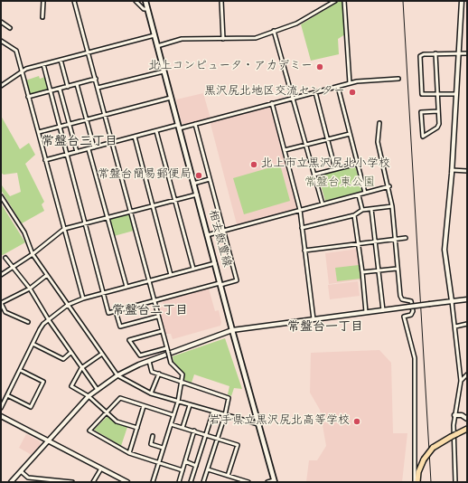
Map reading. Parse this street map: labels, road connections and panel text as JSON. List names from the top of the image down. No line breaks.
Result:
{"streets":{"main road":["相去飯豊線"]},"districts":["常盤台三丁目","常盤台二丁目","常盤台一丁目"],"parks":["常盤台東公園"],"places":["北上コンピュータ・アカデミー","黒沢尻北地区交流センター","北上市立黒沢尻北小学校","常盤台簡易郵便局","岩手県立黒沢尻北高等学校"]}
